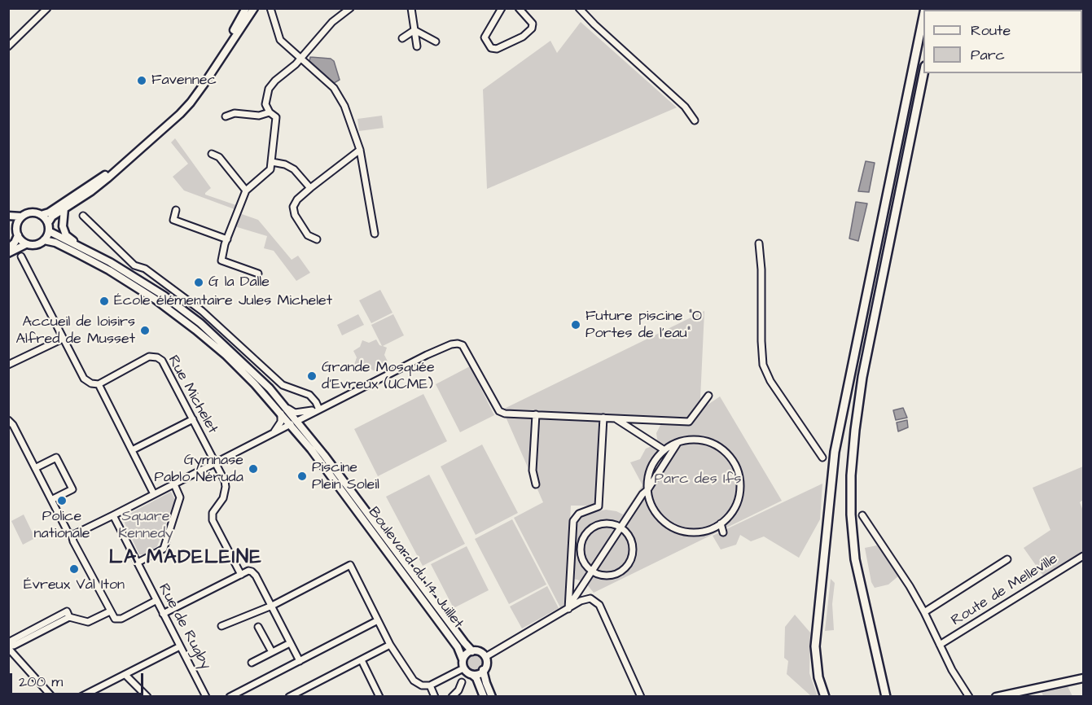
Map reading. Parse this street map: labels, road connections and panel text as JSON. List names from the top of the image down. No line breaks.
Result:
{"streets":{"main road":["Boulevard du 14 Juillet"],"street":["Rue Michelet","Route de Melleville","Rue de Rugby"]},"districts":["LA MADELEINE"],"parks":["Parc des Ifs","Square Kennedy"],"places":["Favennec","G la Dalle","École élémentaire Jules Michelet","Future piscine \"O Portes de l'eau\"","Accueil de loisirs Alfred de Musset","Grande Mosquée d'Evreux (UCME)","Gymnase Pablo Néruda","Piscine Plein Soleil","Police nationale","Évreux Val Iton"],"legend":["Route","Parc"],"scale_bar":"200 m"}
